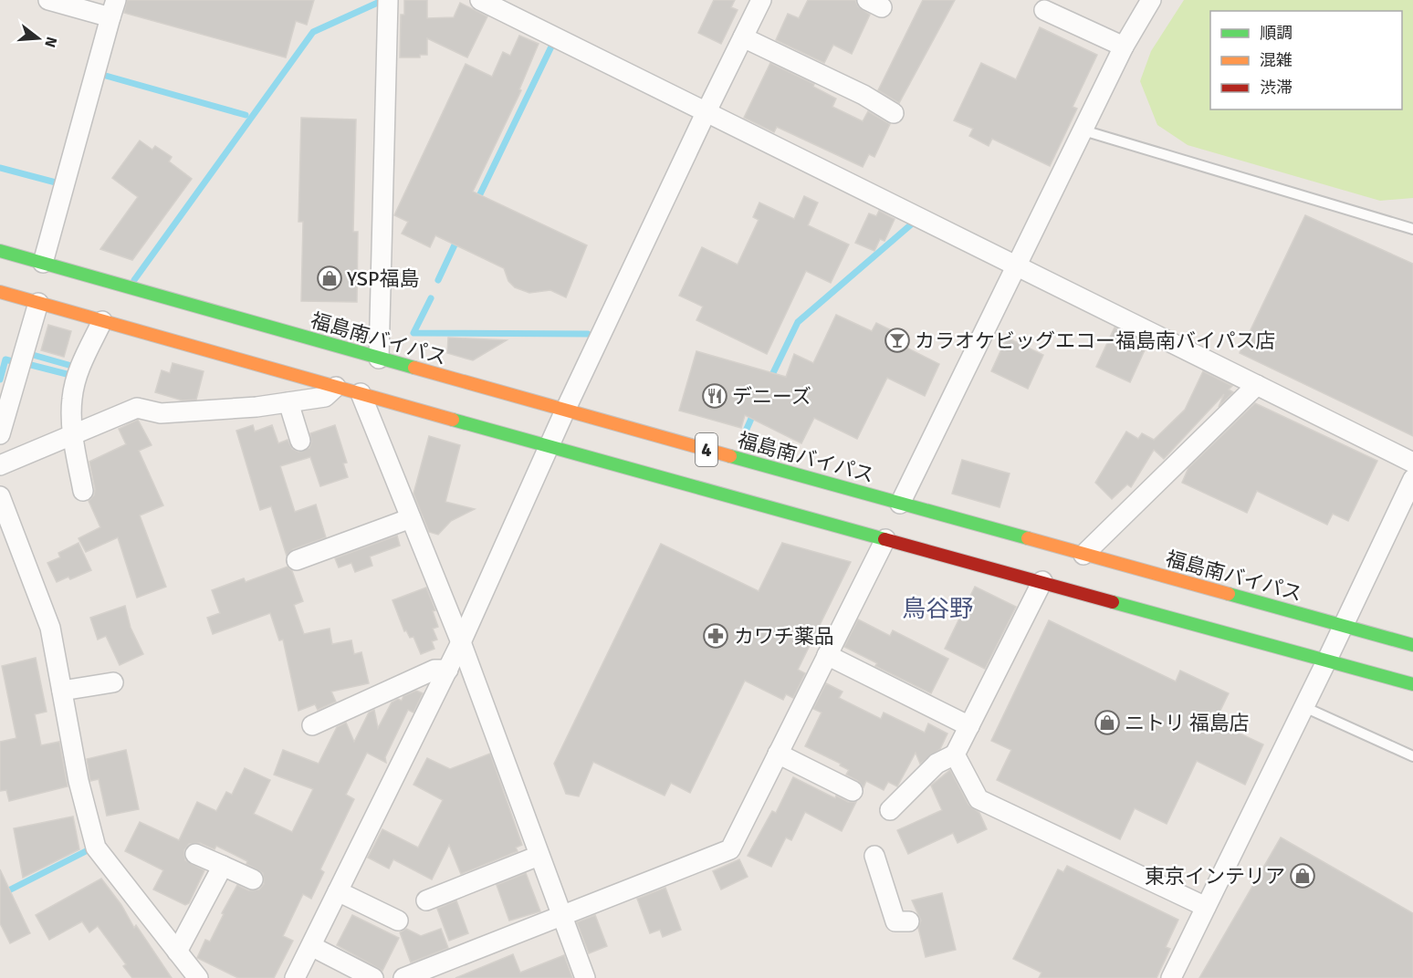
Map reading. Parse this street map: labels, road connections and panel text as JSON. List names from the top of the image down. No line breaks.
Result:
{"streets":{"highway":["福島南バイパス","4"]},"districts":["鳥谷野"],"places":{"shop":["YSP福島","ニトリ 福島店","東京インテリア"],"bar":["カラオケビッグエコー福島南バイパス店"],"restaurant":["デニーズ"],"pharmacy":["カワチ薬品"]},"legend":["順調","混雑","渋滞"],"north":"right"}
